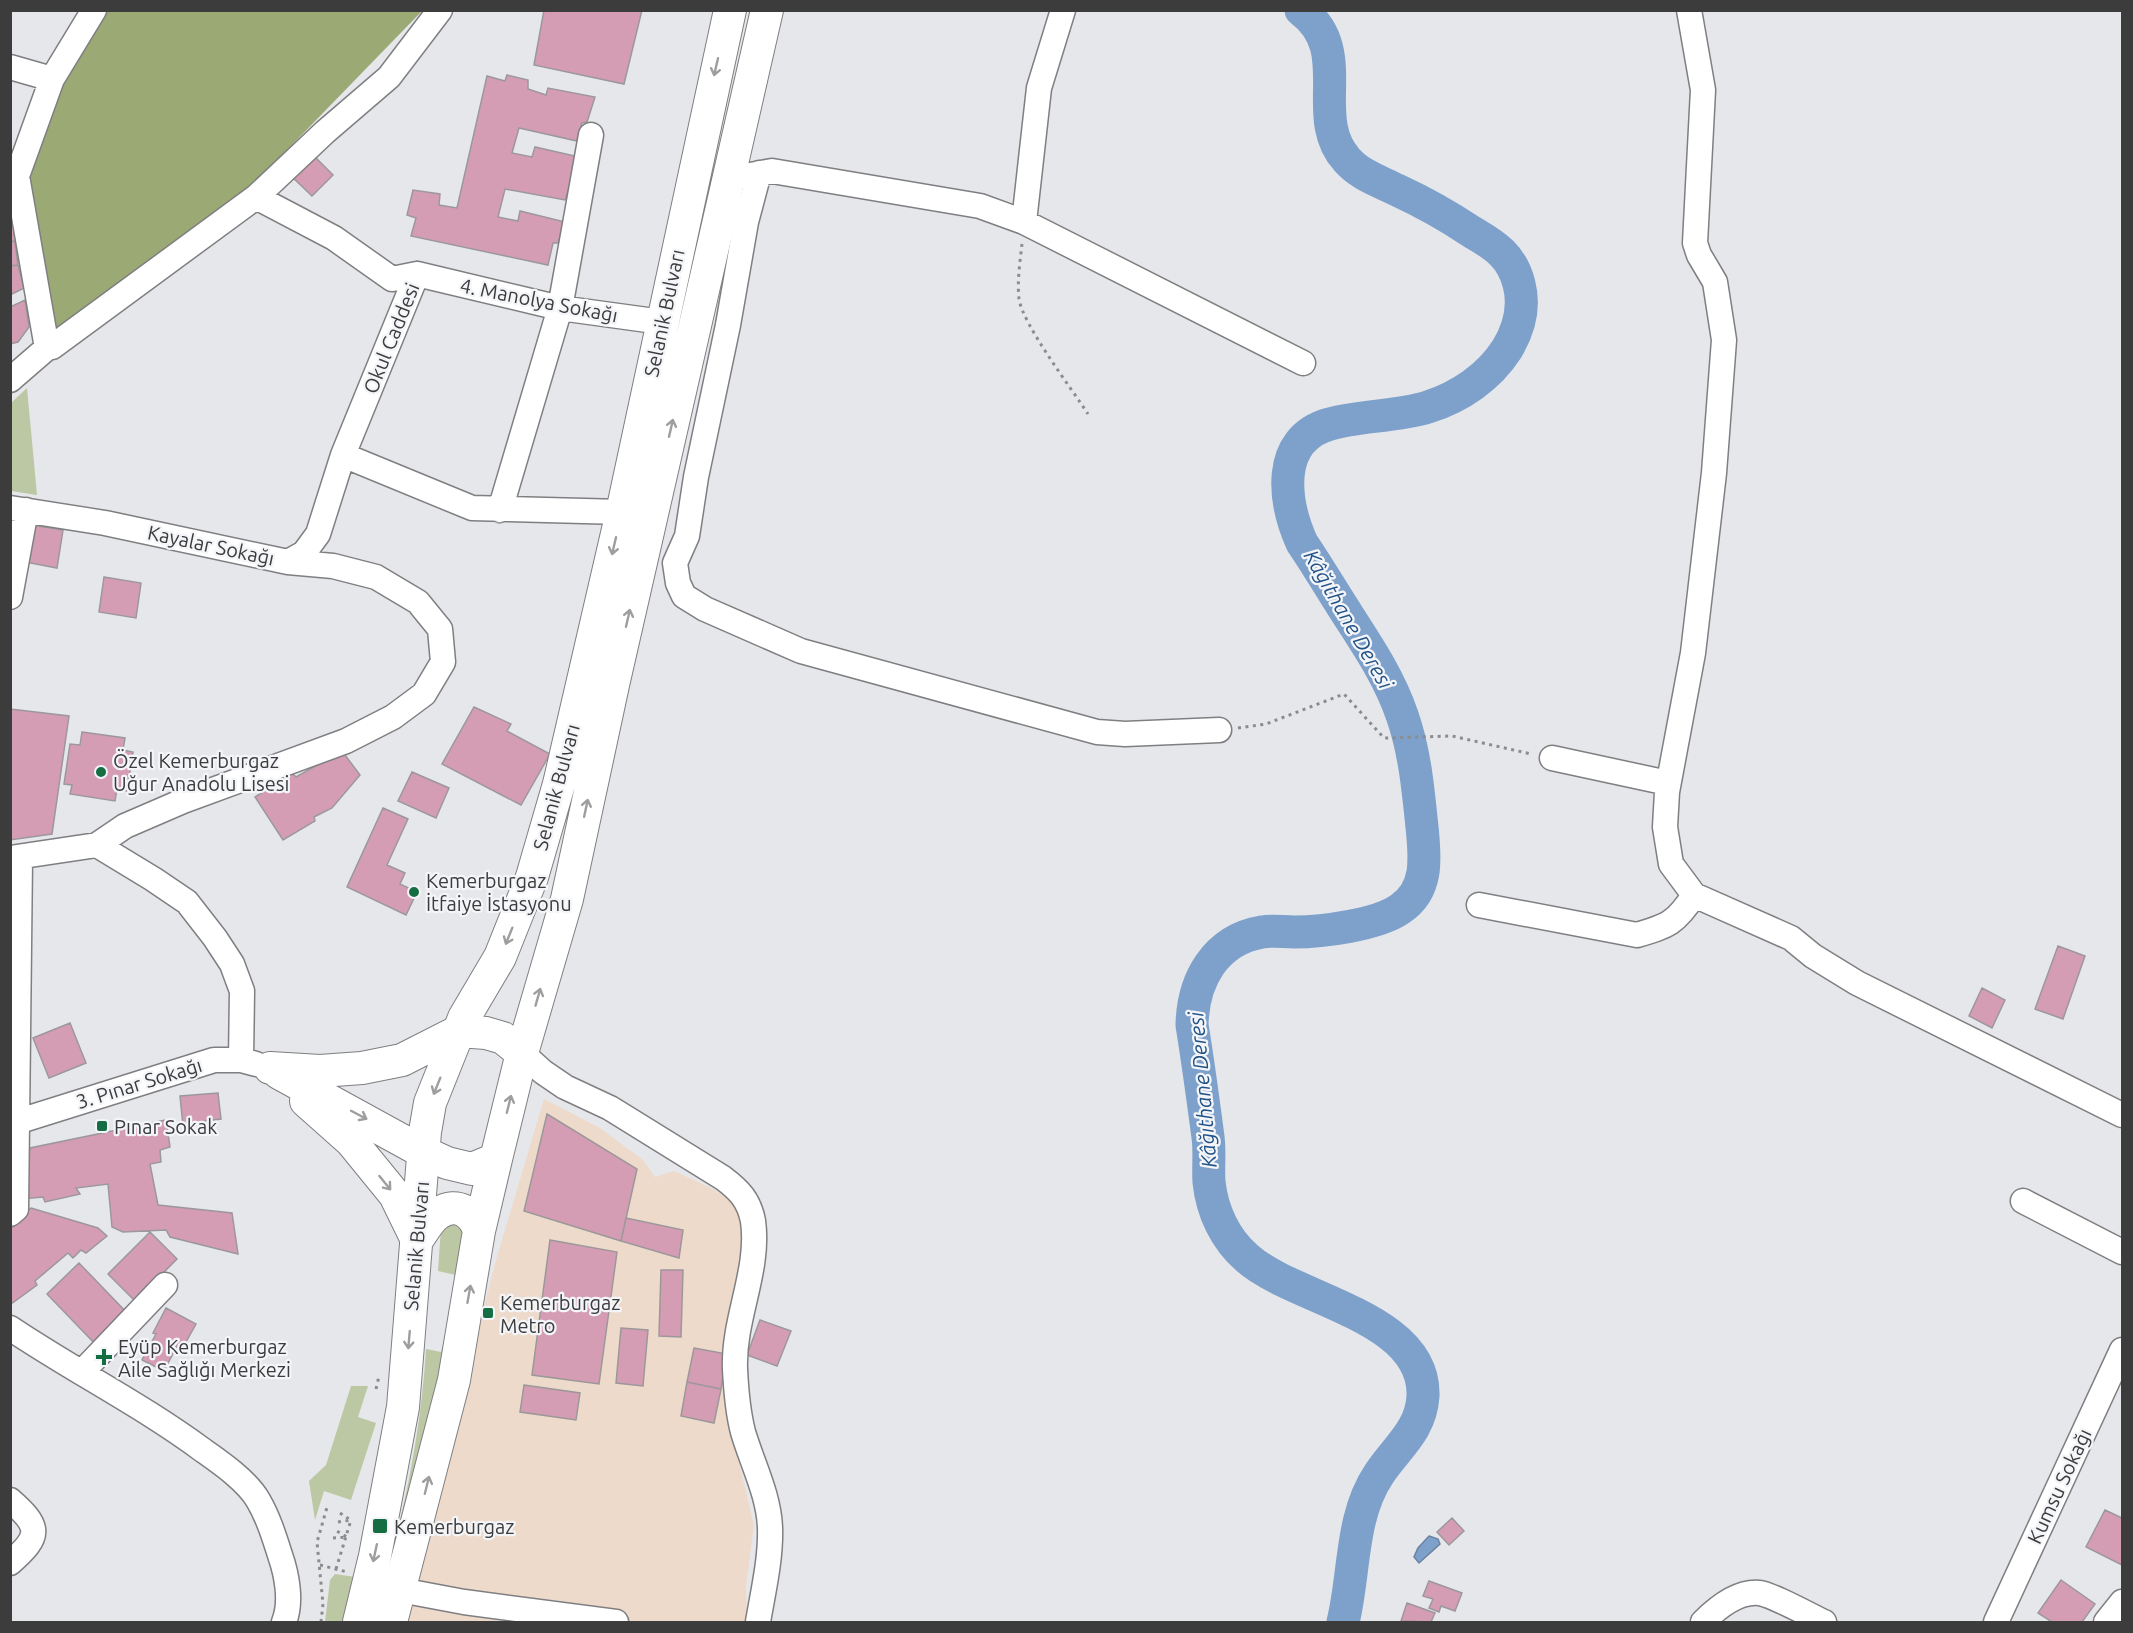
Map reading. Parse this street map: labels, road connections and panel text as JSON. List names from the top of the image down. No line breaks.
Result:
{"streets":{"main road":["Selanik Bulvarı"],"street":["4. Manolya Sokağı","Okul Caddesi","Kayalar Sokağı","3. Pınar Sokağı","Kumsu Sokağı"]},"crossings":[["4. Manolya Sokağı","Selanik Bulvarı"],["4. Manolya Sokağı","Okul Caddesi"],["Okul Caddesi","Kayalar Sokağı"]],"water":["Kâğıthane Deresi"],"places":{"other":["Özel Kemerburgaz Uğur Anadolu Lisesi","Kemerburgaz İtfaiye İstasyonu"],"transit":["Pınar Sokak","Kemerburgaz Metro","Kemerburgaz"],"health":["Eyüp Kemerburgaz Aile Sağlığı Merkezi"]}}
